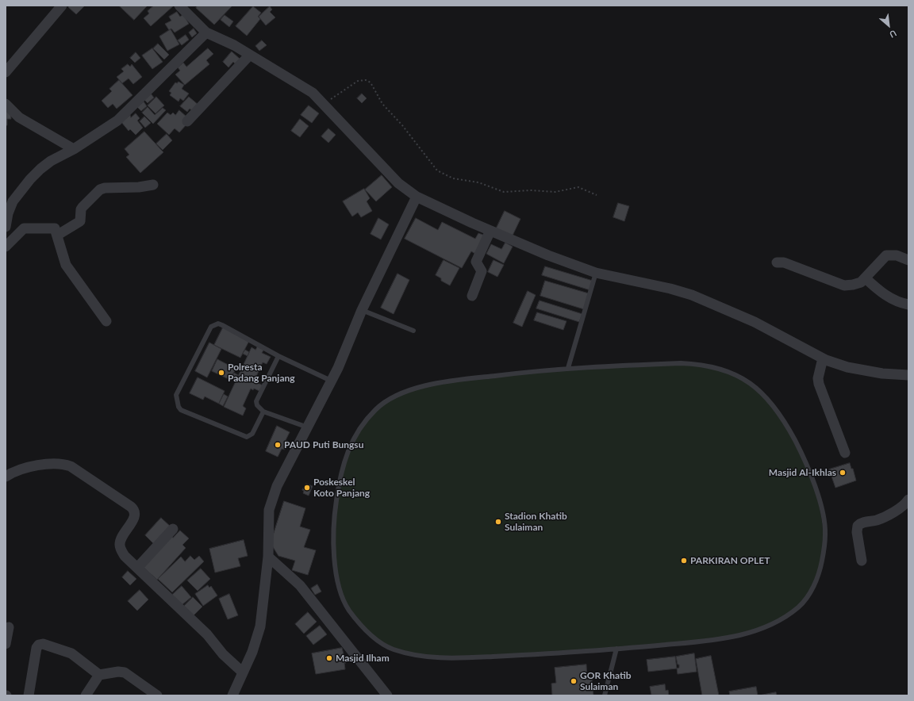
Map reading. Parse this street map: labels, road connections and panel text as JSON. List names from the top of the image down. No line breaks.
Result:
{"places":["Polresta Padang Panjang","PAUD Puti Bungsu","Masjid Al-Ikhlas","Poskeskel Koto Panjang","Stadion Khatib Sulaiman","PARKIRAN OPLET","Masjid Ilham","GOR Khatib Sulaiman"],"north":"bottom right"}
